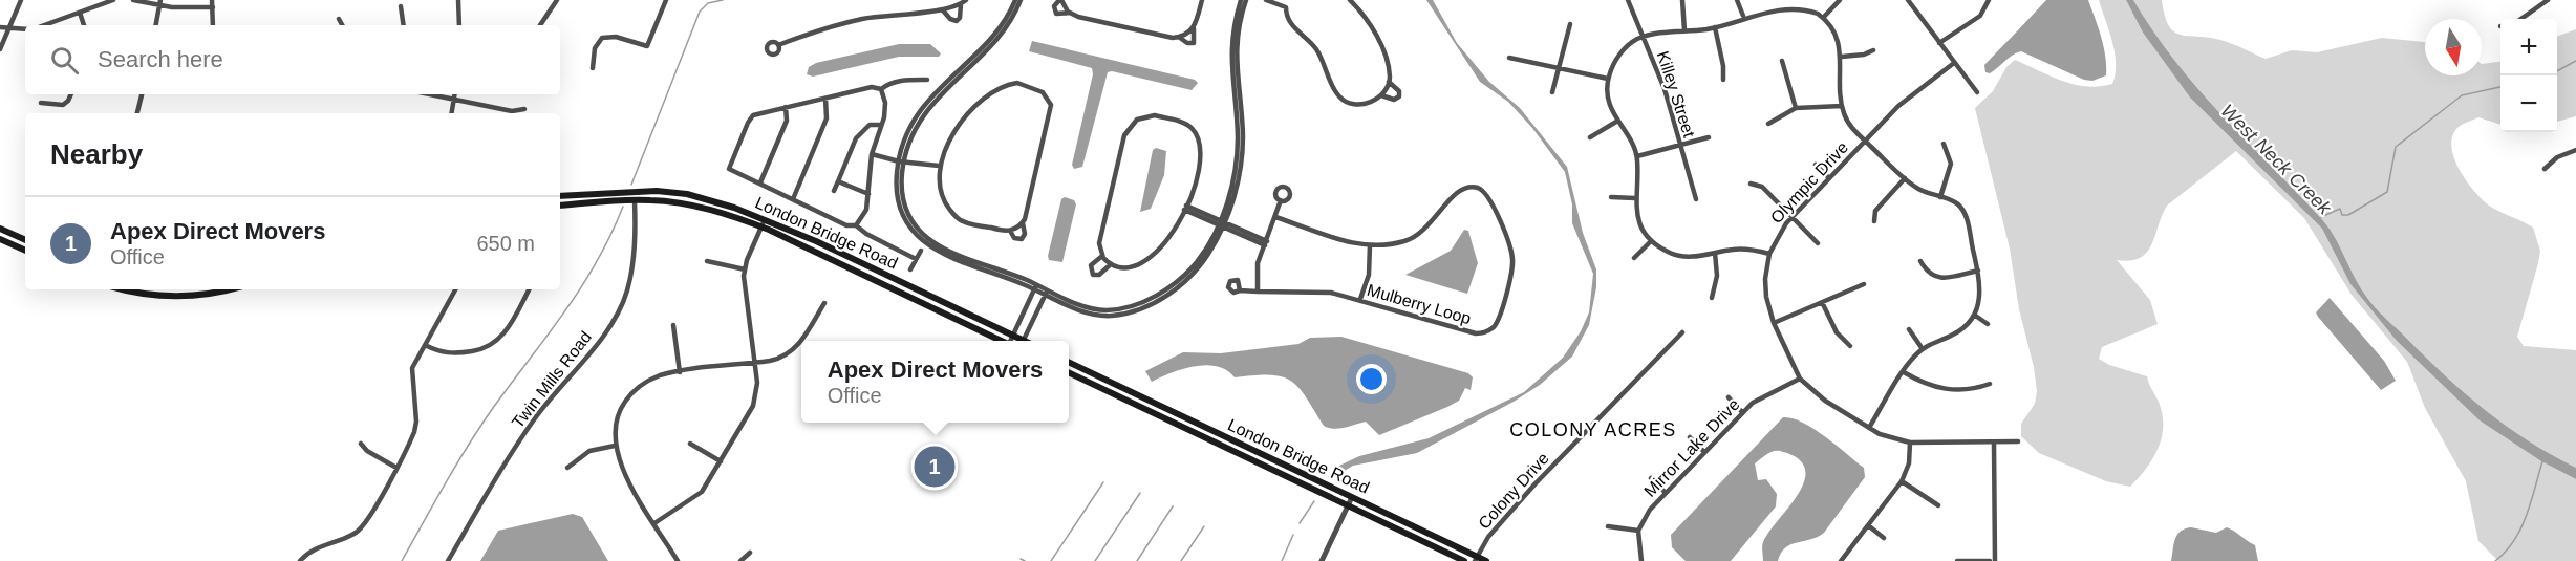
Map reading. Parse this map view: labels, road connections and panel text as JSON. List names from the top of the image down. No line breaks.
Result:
{"streets":{"main road":["London Bridge Road"],"street":["Killey Street","Olympic Drive","Mulberry Loop","Twin Mills Road","Mirror Lake Drive","Colony Drive"]},"crossings":[["Olympic Drive","Mirror Lake Drive"],["London Bridge Road","Twin Mills Road"],["London Bridge Road","Colony Drive"]],"districts":["COLONY ACRES"],"water":["West Neck Creek"],"north":"bottom","page":{"map_buttons":["+","−"],"search":"Search here","heading":"Nearby","list":[{"mark":"1","name":"Apex Direct Movers","note":"Office","value":"650 m"}],"popup":["Apex Direct Movers","Office"],"pins":"1"}}
